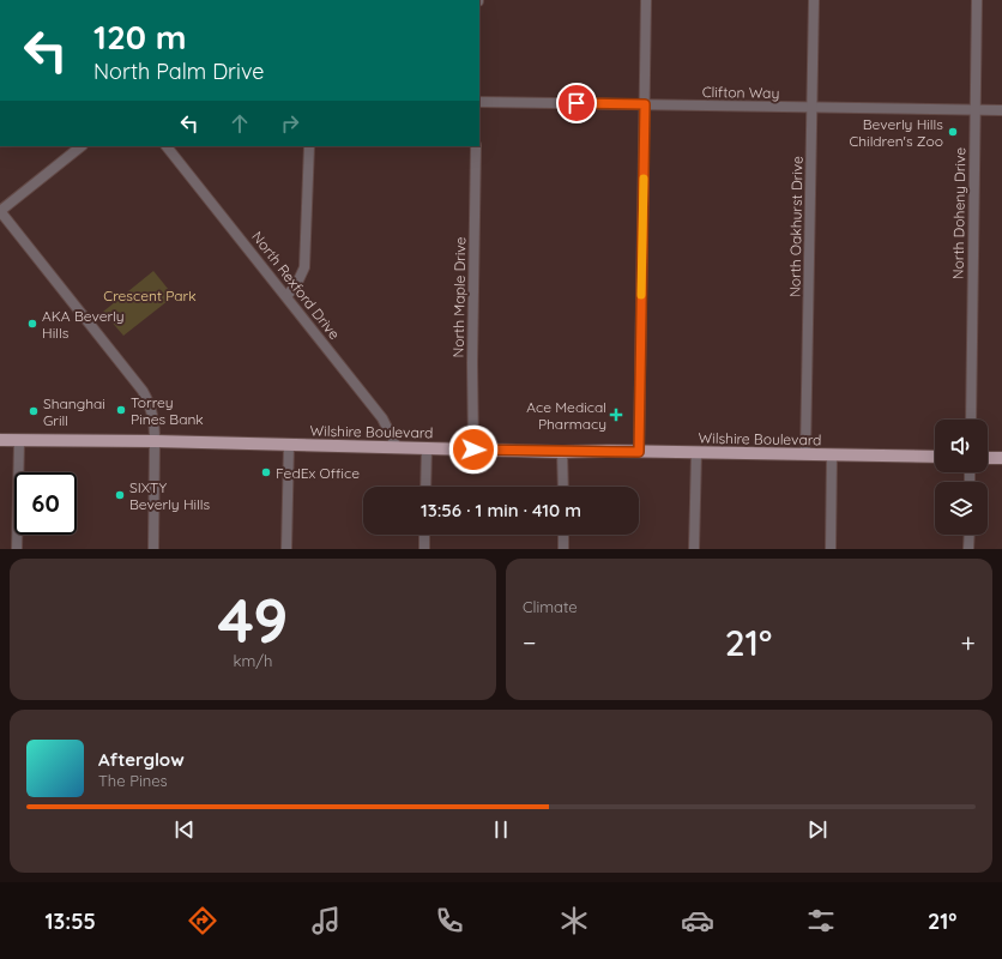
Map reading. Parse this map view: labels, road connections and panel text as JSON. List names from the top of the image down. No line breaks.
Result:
{"streets":{"main road":["Wilshire Boulevard"],"street":["Clifton Way","North Doheny Drive","North Oakhurst Drive","North Rexford Drive","North Maple Drive"]},"crossings":[["Clifton Way","North Doheny Drive"],["Clifton Way","North Oakhurst Drive"],["North Oakhurst Drive","Wilshire Boulevard"],["North Rexford Drive","Wilshire Boulevard"],["North Maple Drive","Wilshire Boulevard"]],"parks":["Crescent Park"],"places":{"other":["Beverly Hills Children's Zoo","AKA Beverly Hills","Torrey Pines Bank","Shanghai Grill","FedEx Office","SIXTY Beverly Hills"],"health":["Ace Medical Pharmacy"]},"page":{"turn":["120 m","North Palm Drive"],"limit":"60","trip":"13:56 · 1 min · 410 m","tile":[["49","km/h"],"Climate"],"heat":["−","21°","+"],"song":["Afterglow","The Pines"],"tabs":["13:55","21°"]}}
